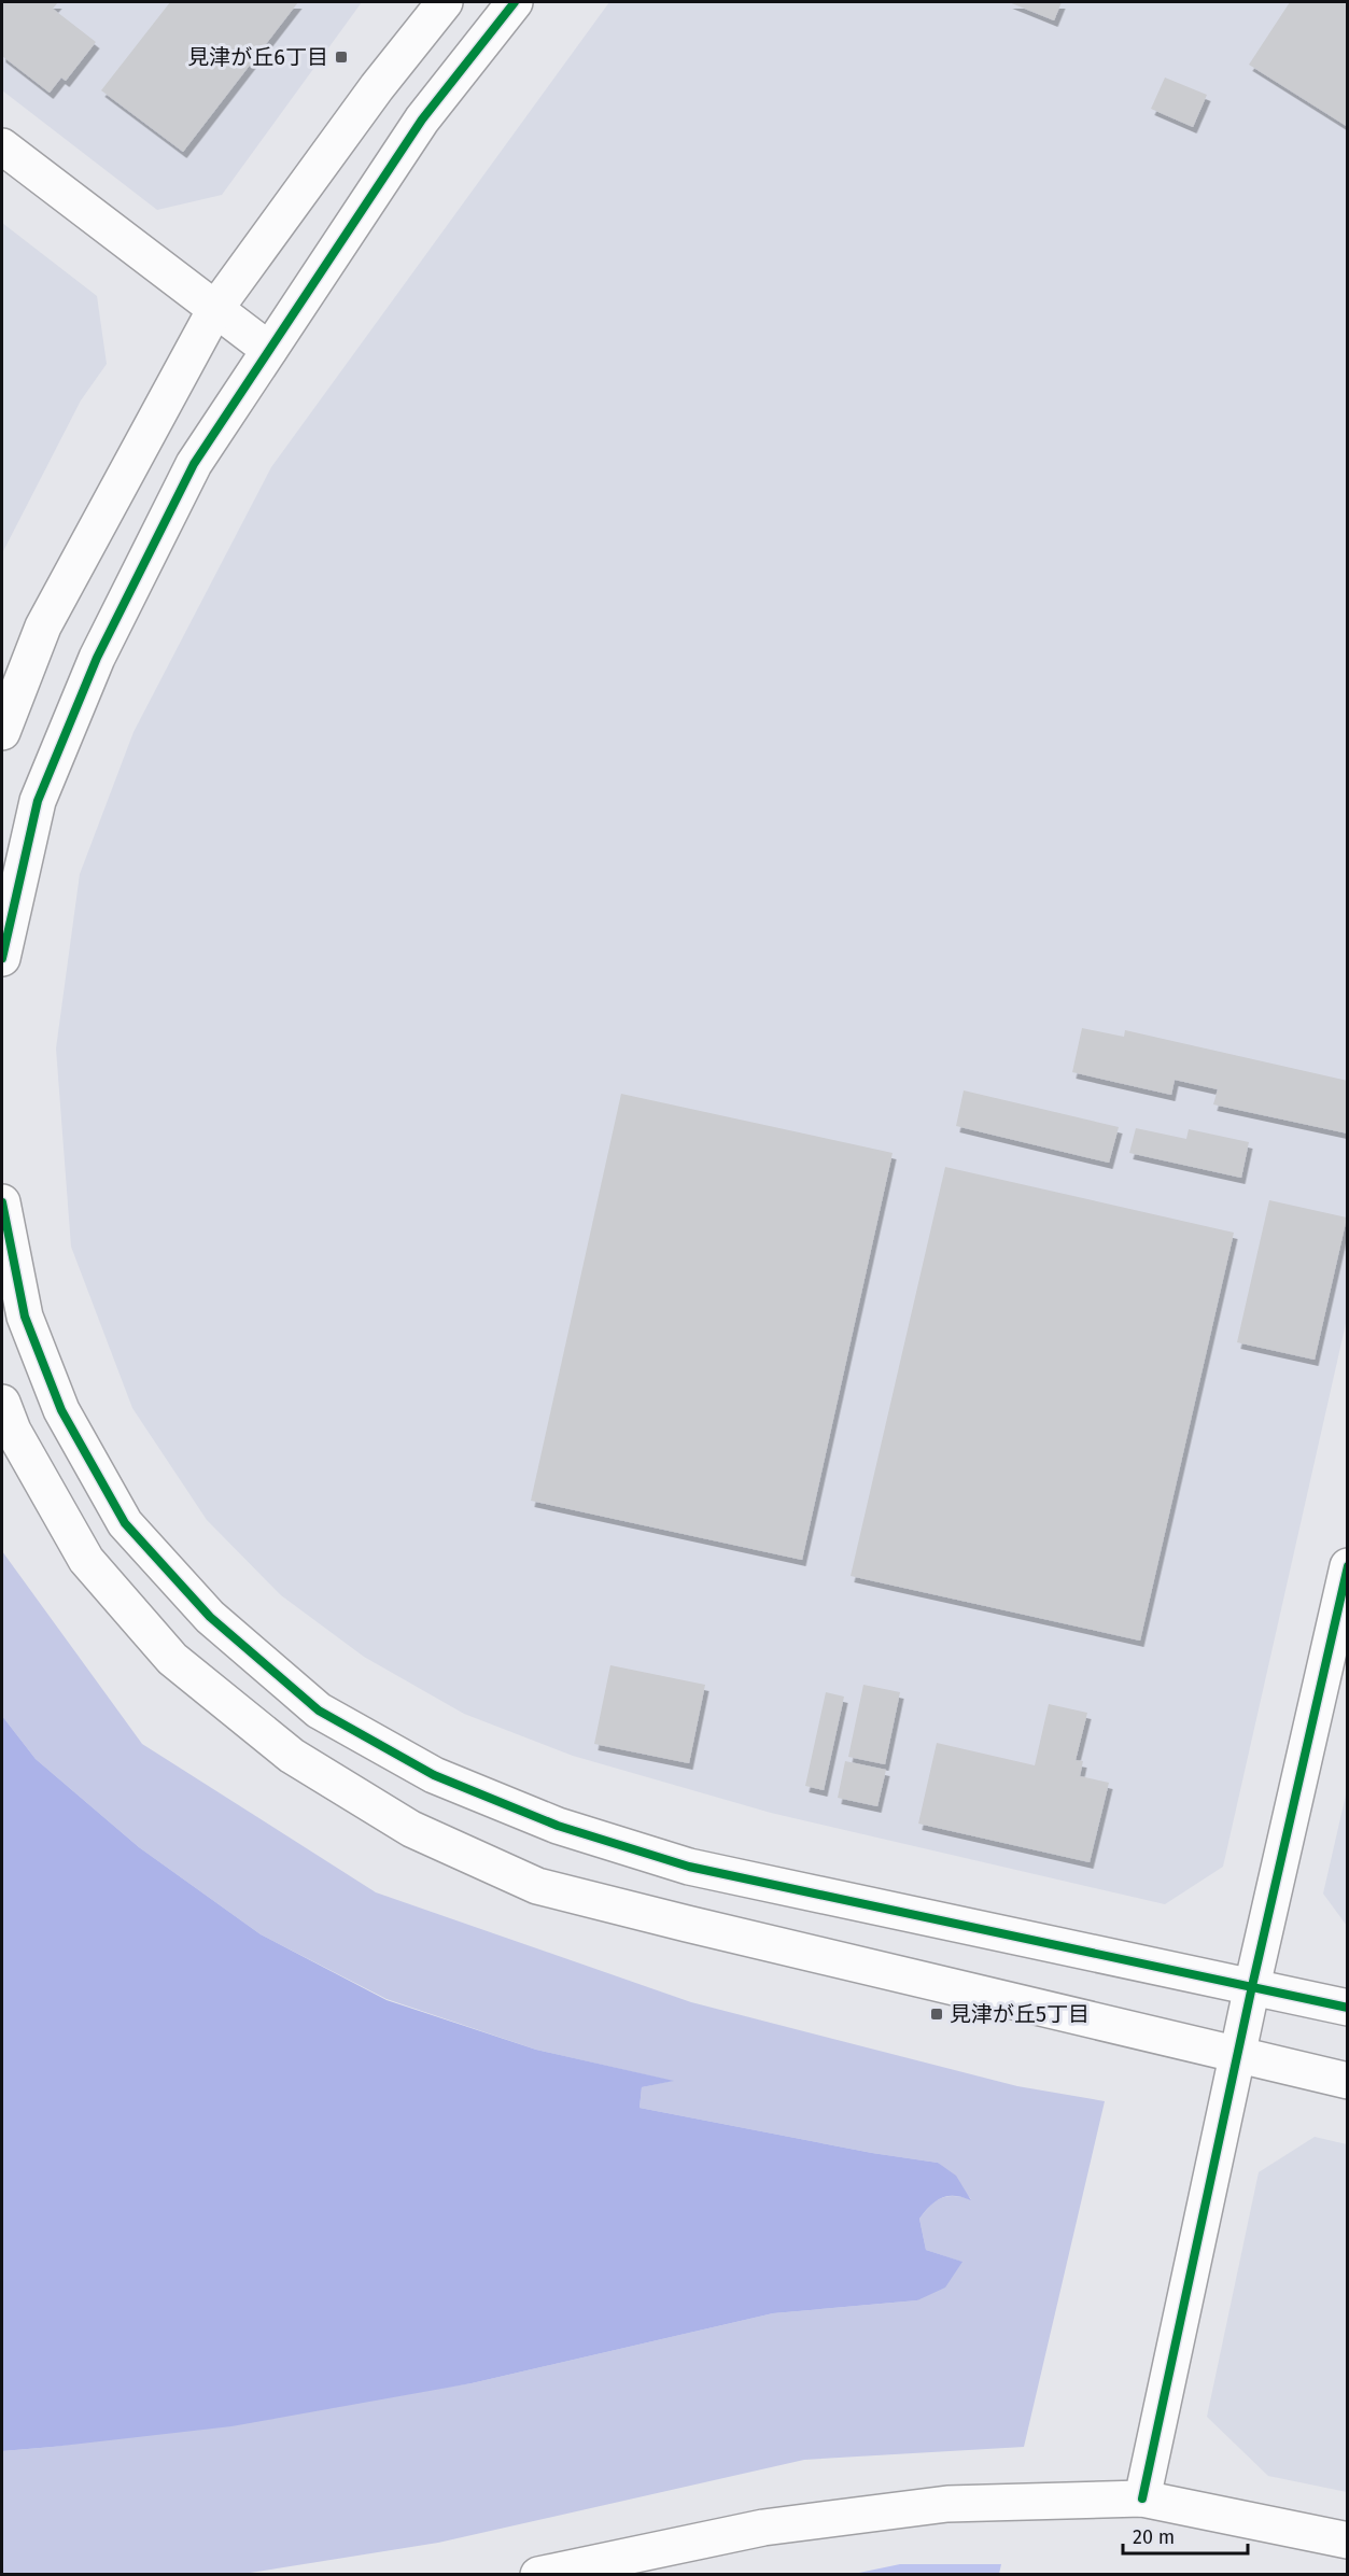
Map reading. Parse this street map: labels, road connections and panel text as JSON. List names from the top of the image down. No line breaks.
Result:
{"places":{"transit":["見津が丘6丁目","見津が丘5丁目"]},"scale_bar":"20 m"}
